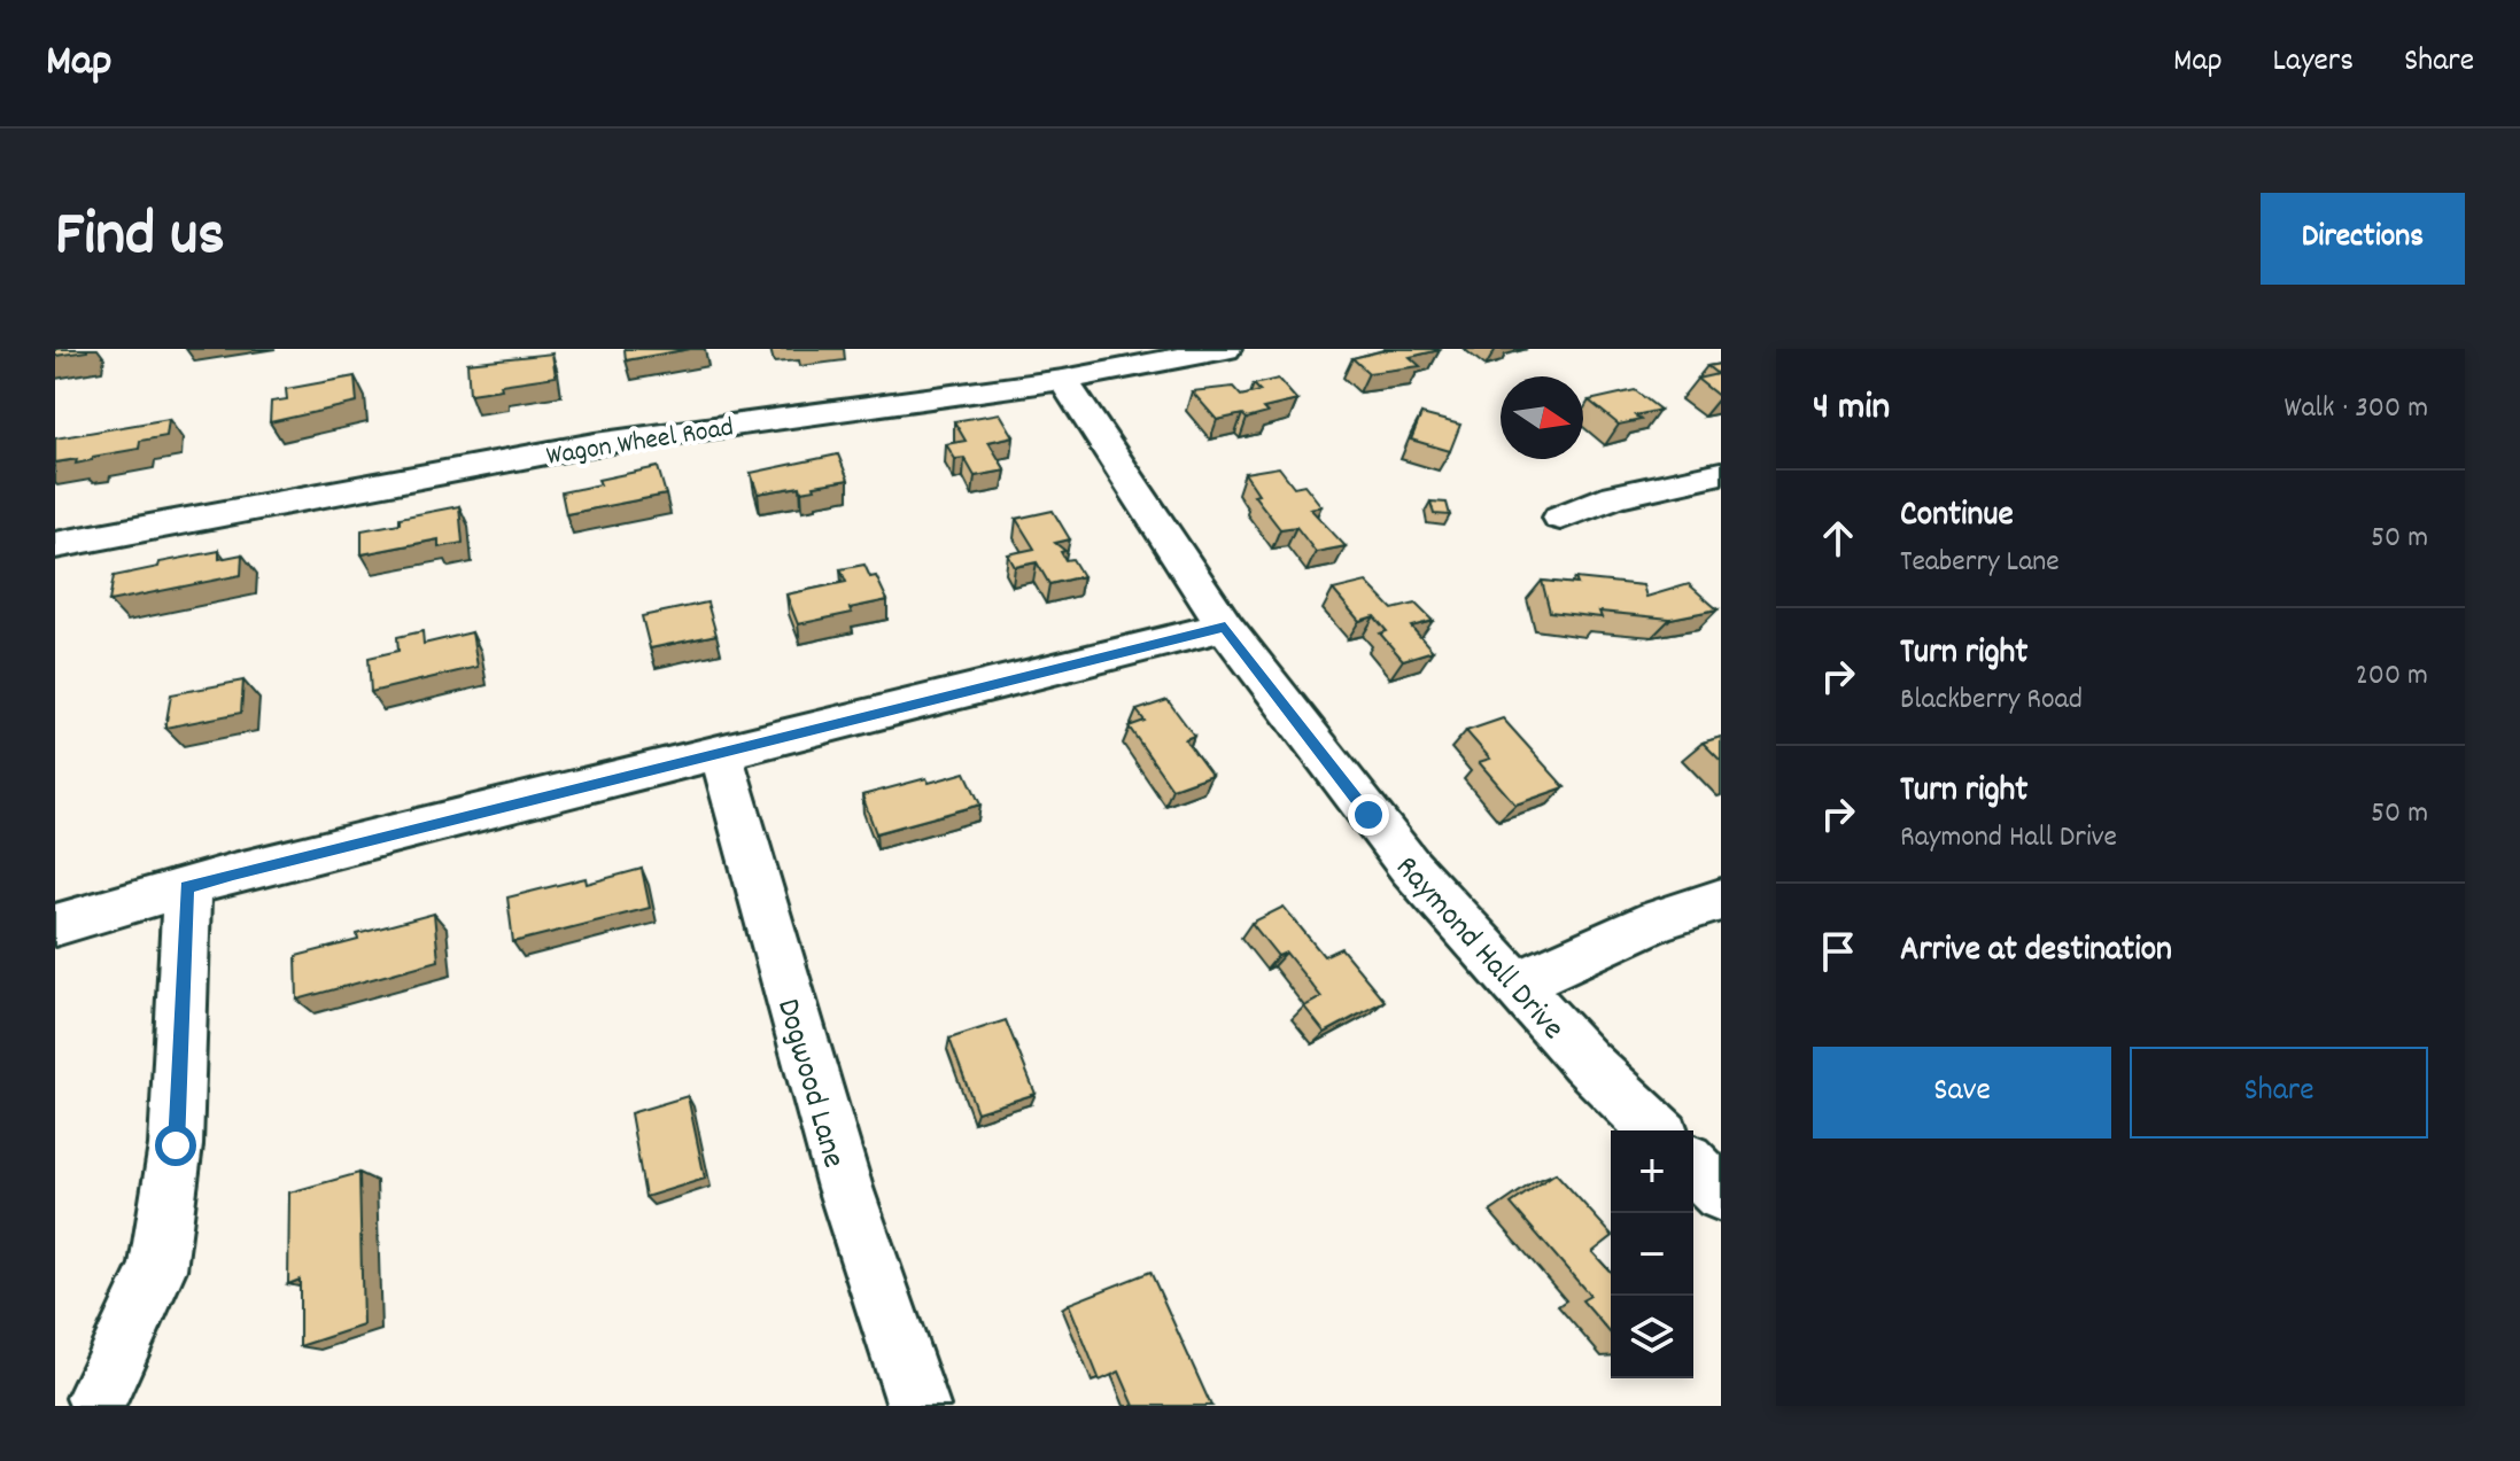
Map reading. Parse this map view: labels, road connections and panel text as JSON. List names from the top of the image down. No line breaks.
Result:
{"streets":{"street":["Wagon Wheel Road","Raymond Hall Drive","Dogwood Lane"]},"crossings":[["Wagon Wheel Road","Raymond Hall Drive"]],"north":"right","page":{"header":"Map","nav":["Map","Layers","Share"],"title":"Find us","buttons":["Directions",["Save","Share"]],"heading":["4 min","Walk · 300 m"],"list":[["Continue","Teaberry Lane","50 m"],["Turn right","Blackberry Road","200 m"],["Turn right","Raymond Hall Drive","50 m"],"Arrive at destination"],"map_buttons":["+","−"]}}
